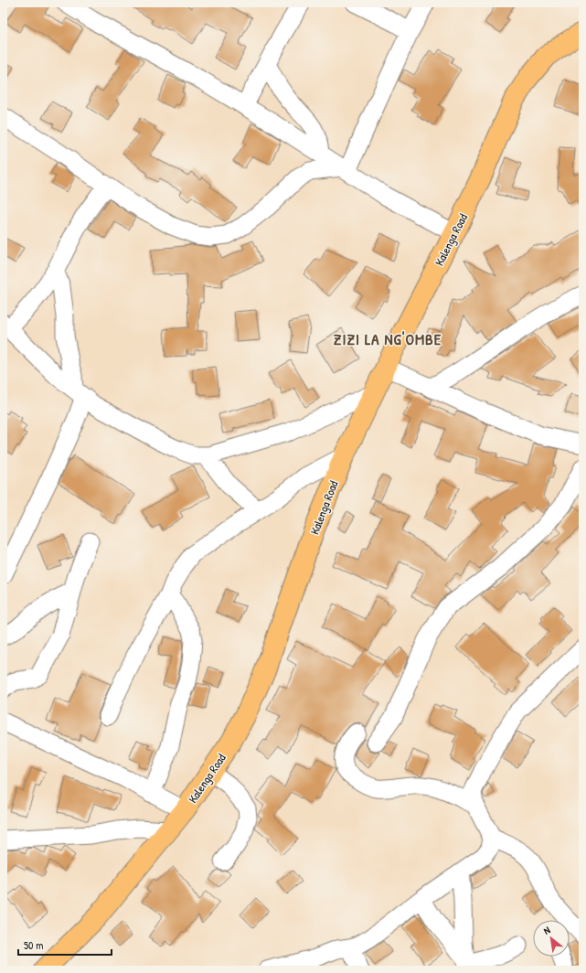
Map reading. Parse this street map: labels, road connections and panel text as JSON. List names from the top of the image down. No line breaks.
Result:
{"streets":{"main road":["Kalenga Road"]},"districts":["ZIZI LA NG'OMBE"],"scale_bar":"50 m","north":"top left"}
